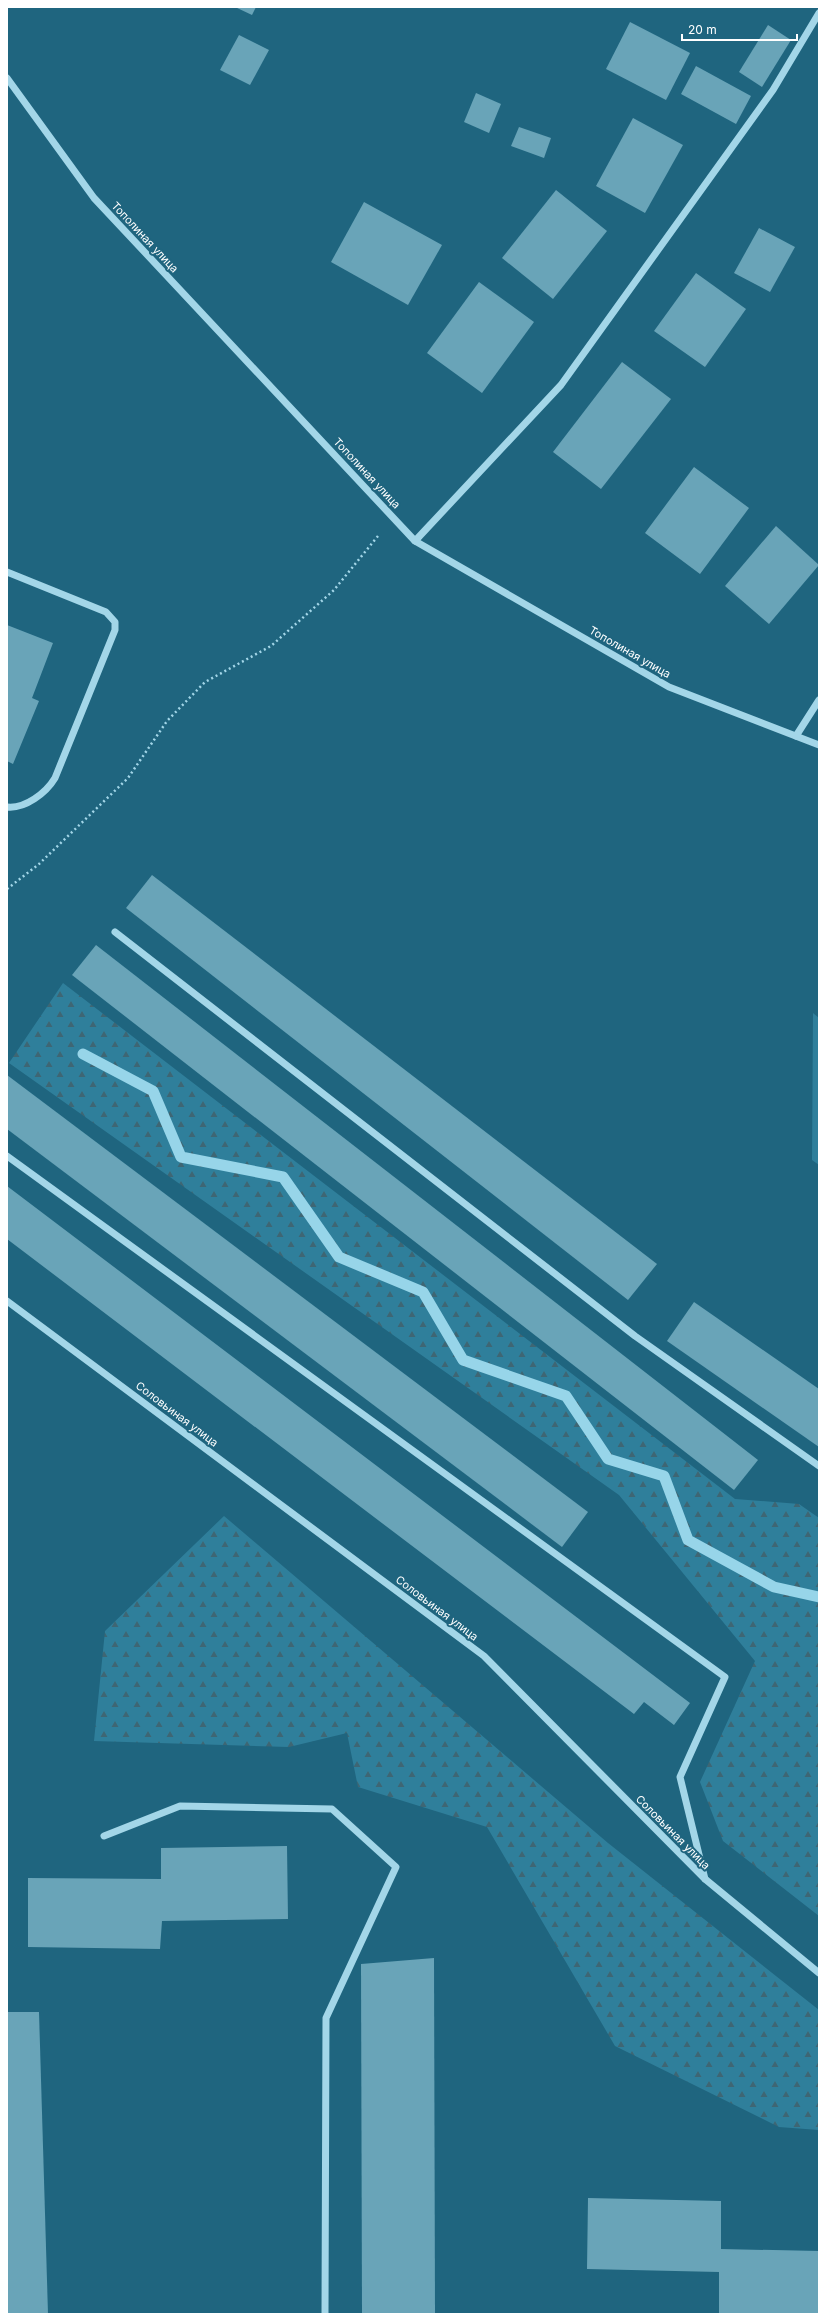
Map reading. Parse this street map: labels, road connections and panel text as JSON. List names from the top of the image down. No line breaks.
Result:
{"streets":{"street":["Тополиная улица","Соловьиная улица"]},"scale_bar":"20 m"}
